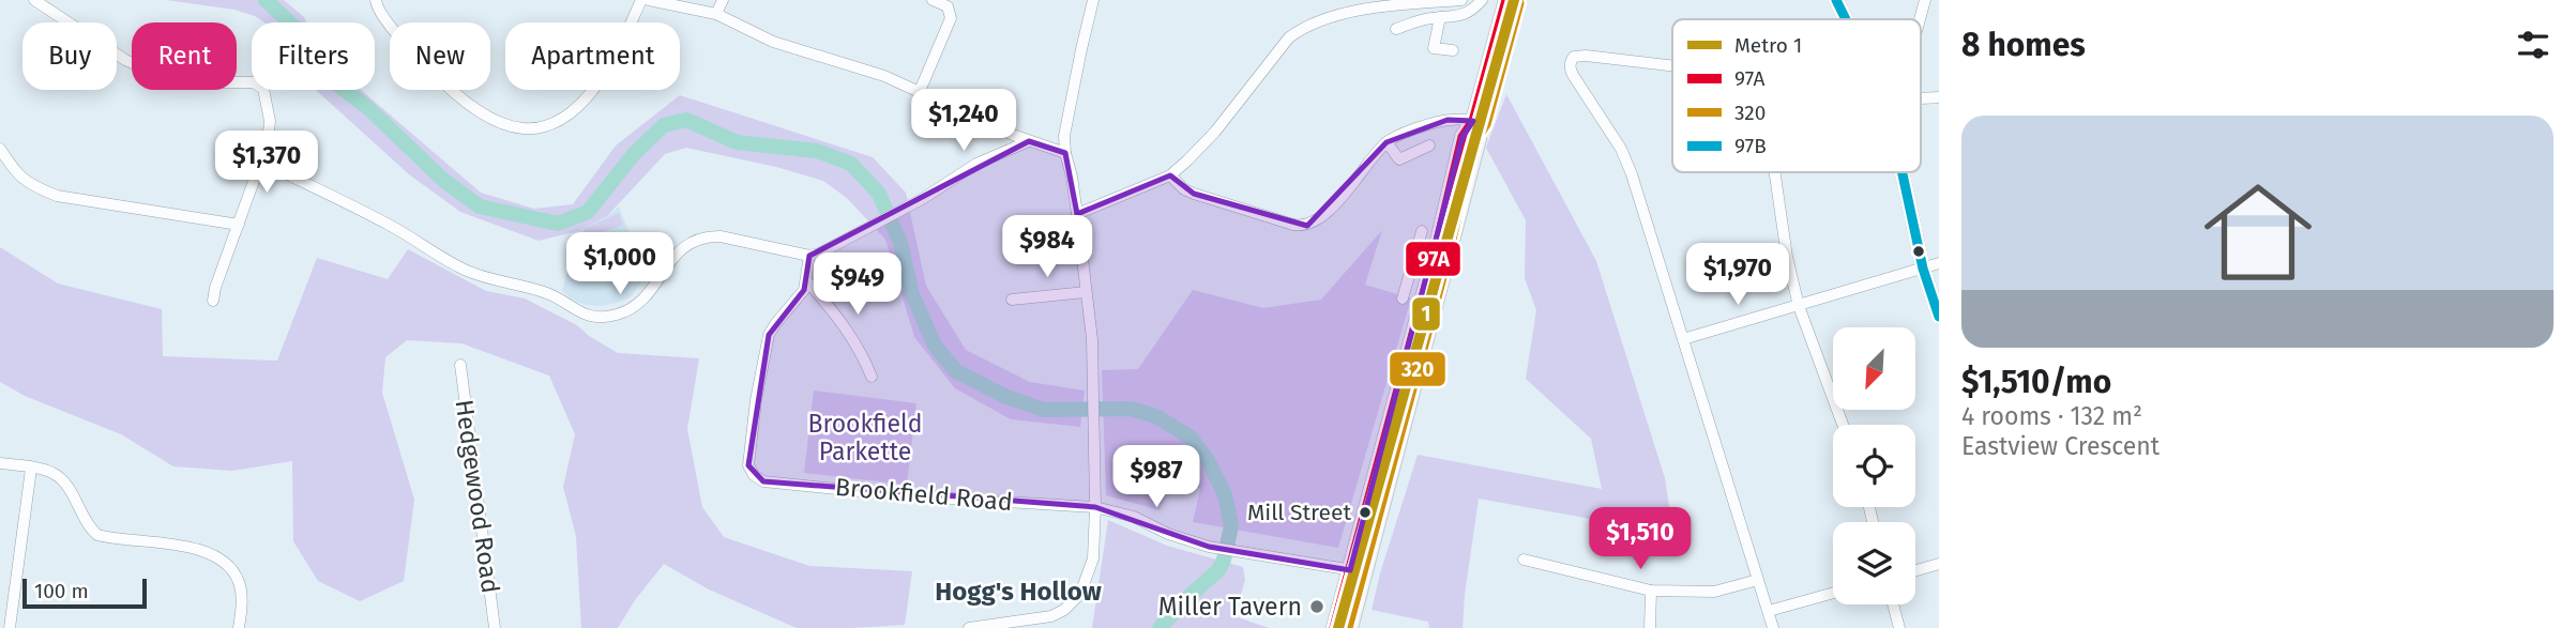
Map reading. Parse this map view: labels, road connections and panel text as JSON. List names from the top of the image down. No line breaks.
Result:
{"streets":{"street":["Brookfield Road","Hedgewood Road"]},"districts":["Hogg's Hollow"],"parks":["Brookfield Parkette"],"places":["Mill Street","Miller Tavern"],"lines":["metro line 1","transit line 97A","transit line 97B","transit line 320"],"legend":["Metro 1","97A","320","97B"],"scale_bar":"100 m","north":"bottom left","page":{"heading":"8 homes","chip":["Buy","Rent","Filters","New","Apartment"],"price":["$1,240","$1,370","$984","$1,000","$1,970","$949","$987","$1,510"],"list":[{"name":"$1,510/mo","note":"4 rooms · 132 m² · Eastview Crescent"}],"scale":"100 m"}}
